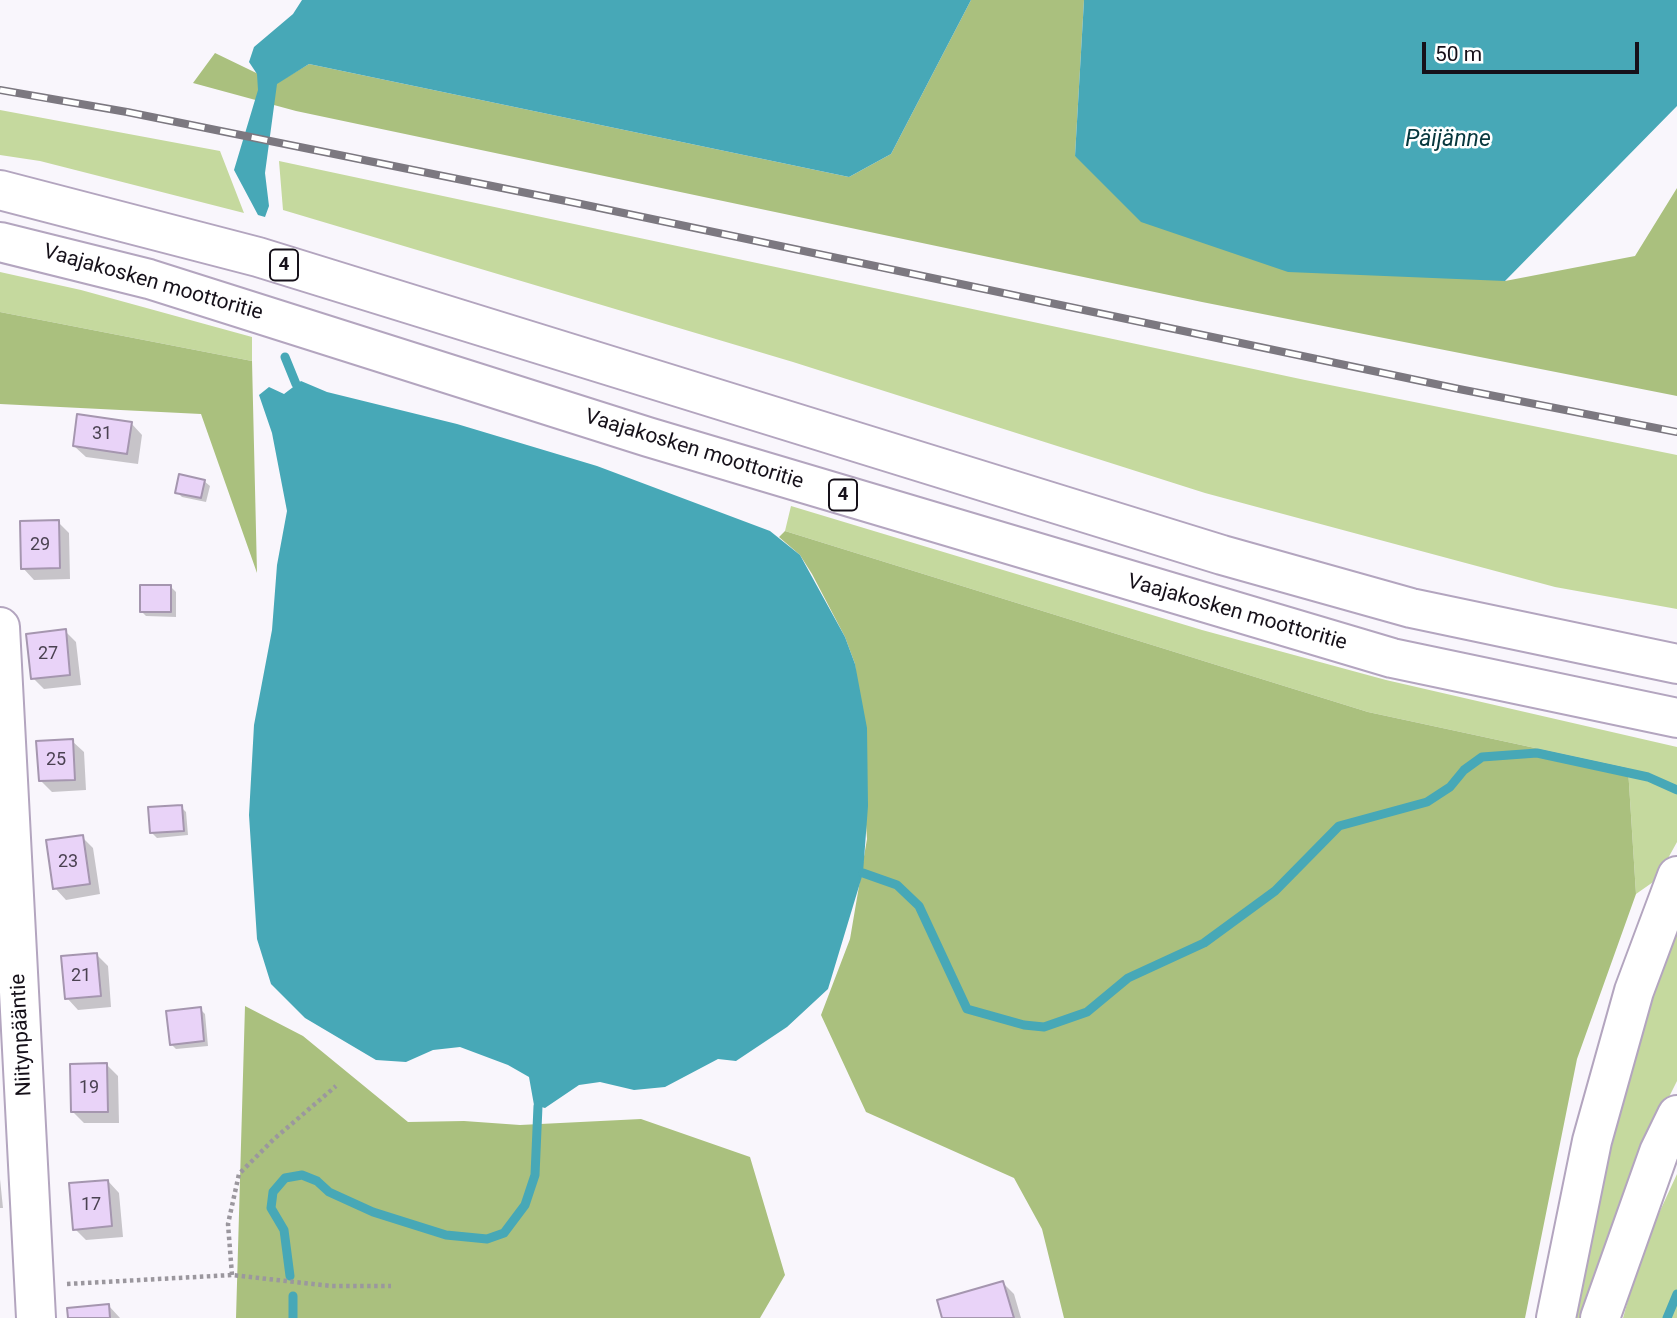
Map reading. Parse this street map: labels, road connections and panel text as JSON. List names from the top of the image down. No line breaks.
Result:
{"streets":{"main road":["4","Vaajakosken moottoritie","Niitynpääntie"]},"water":["Päijänne"],"house_numbers":["31","29","27","25","23","21","19","17"],"scale_bar":"50 m"}
